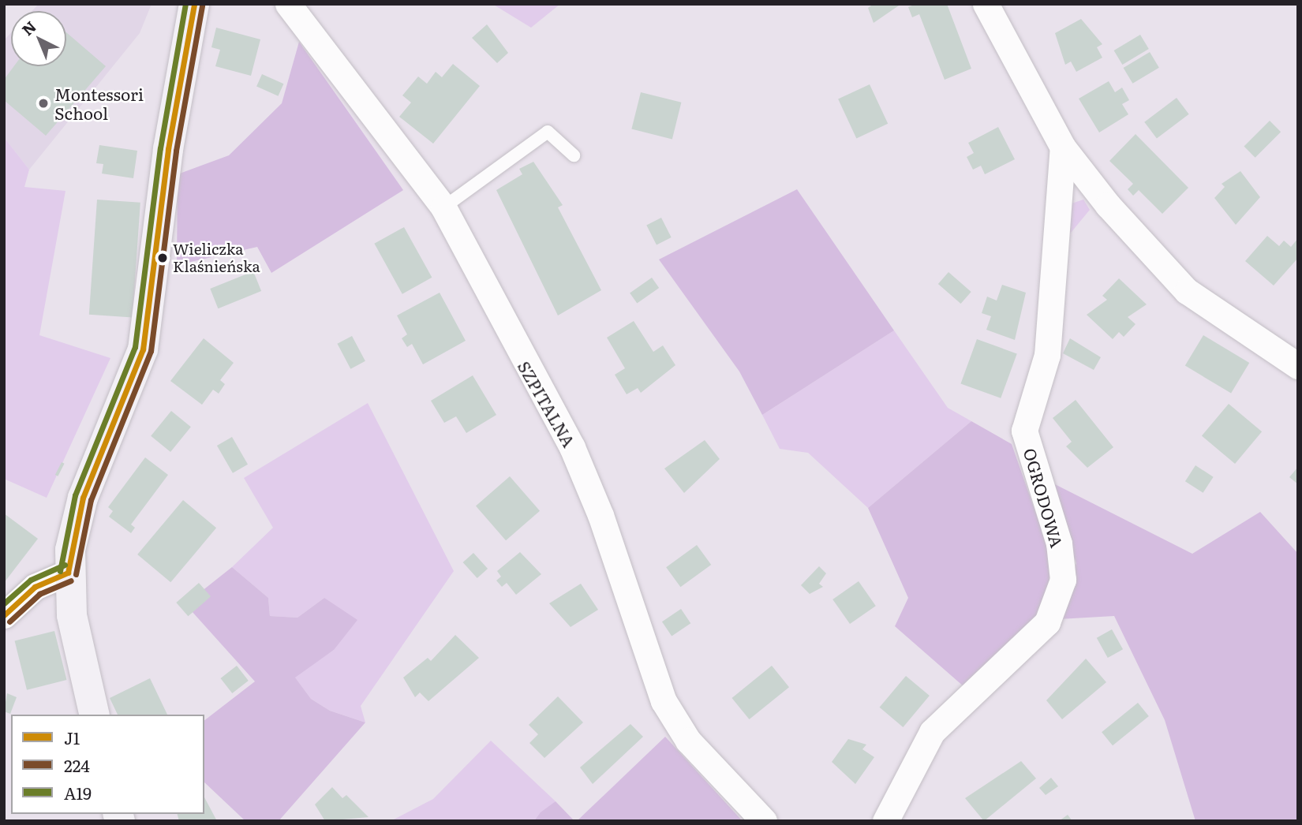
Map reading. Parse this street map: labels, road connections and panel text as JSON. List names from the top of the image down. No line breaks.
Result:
{"streets":{"street":["SZPITALNA","OGRODOWA"]},"places":["Montessori School","Wieliczka Klaśnieńska"],"lines":["transit line J1","transit line A19","transit line 224"],"legend":["J1","224","A19"],"north":"top left"}
